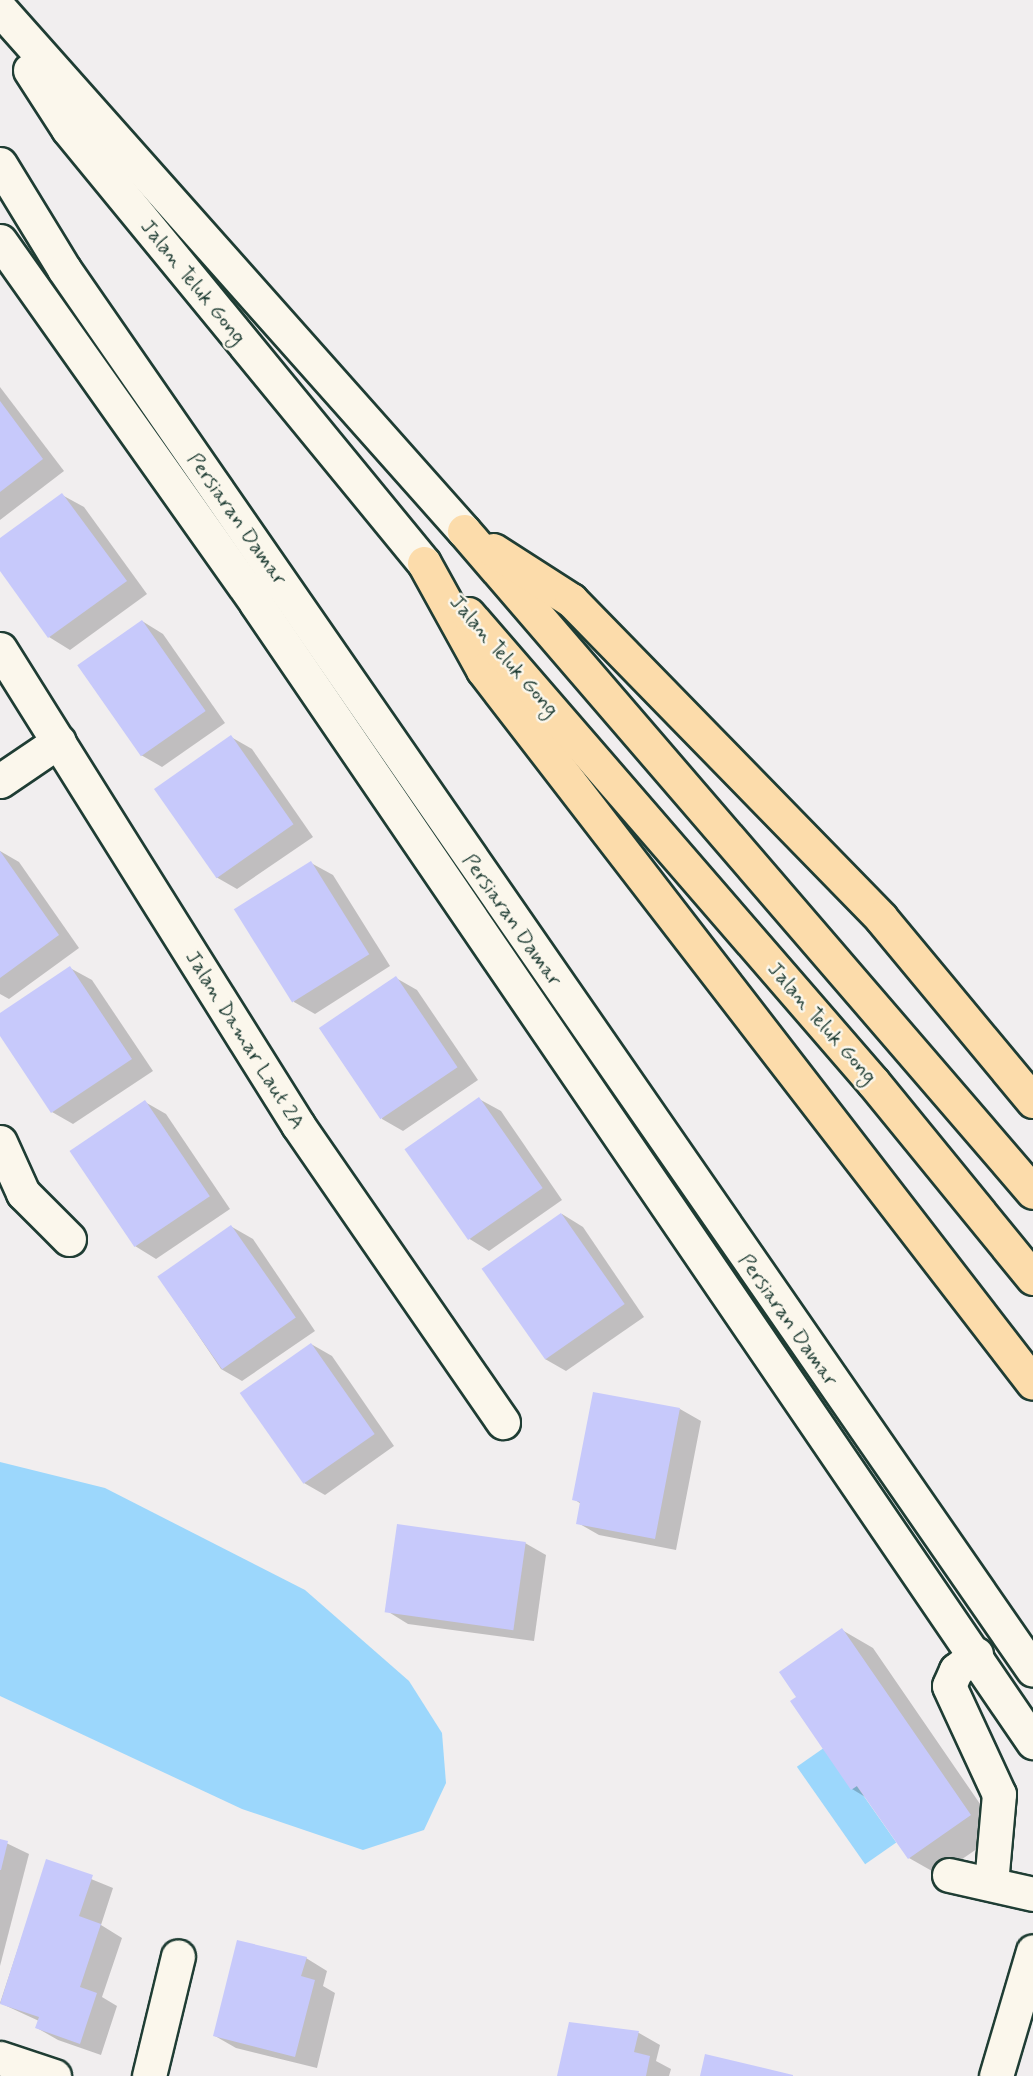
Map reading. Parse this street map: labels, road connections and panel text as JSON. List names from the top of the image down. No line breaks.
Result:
{"streets":{"main road":["Jalan Teluk Gong"],"street":["Persiaran Damar","Jalan Damar Laut 2A"]}}
